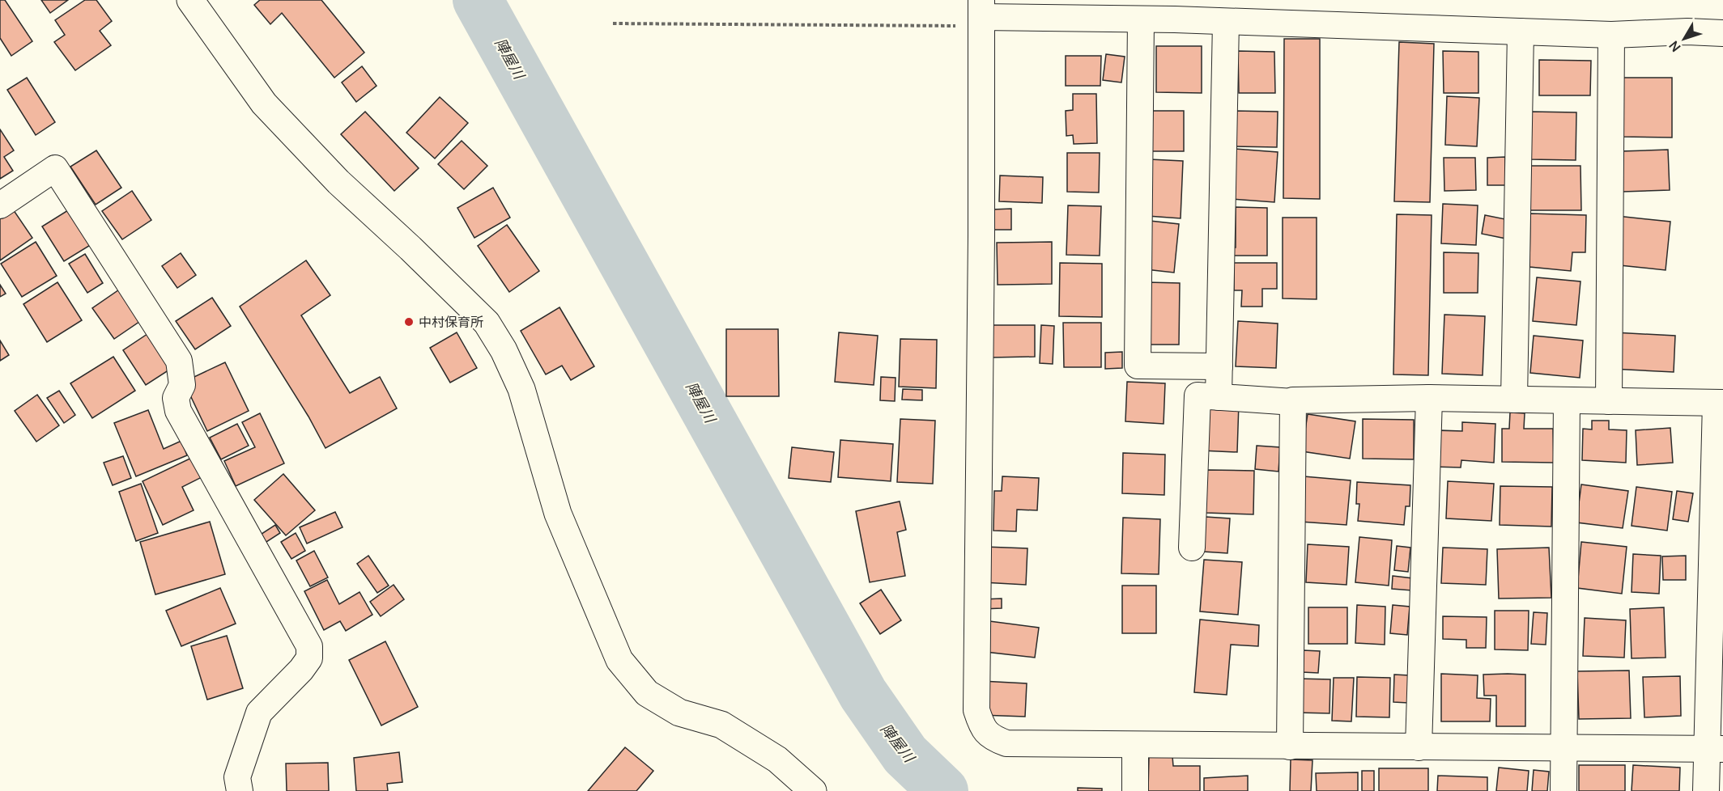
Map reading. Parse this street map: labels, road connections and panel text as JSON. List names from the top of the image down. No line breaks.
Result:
{"water":["陣屋川"],"places":["中村保育所"],"north":"bottom left"}
